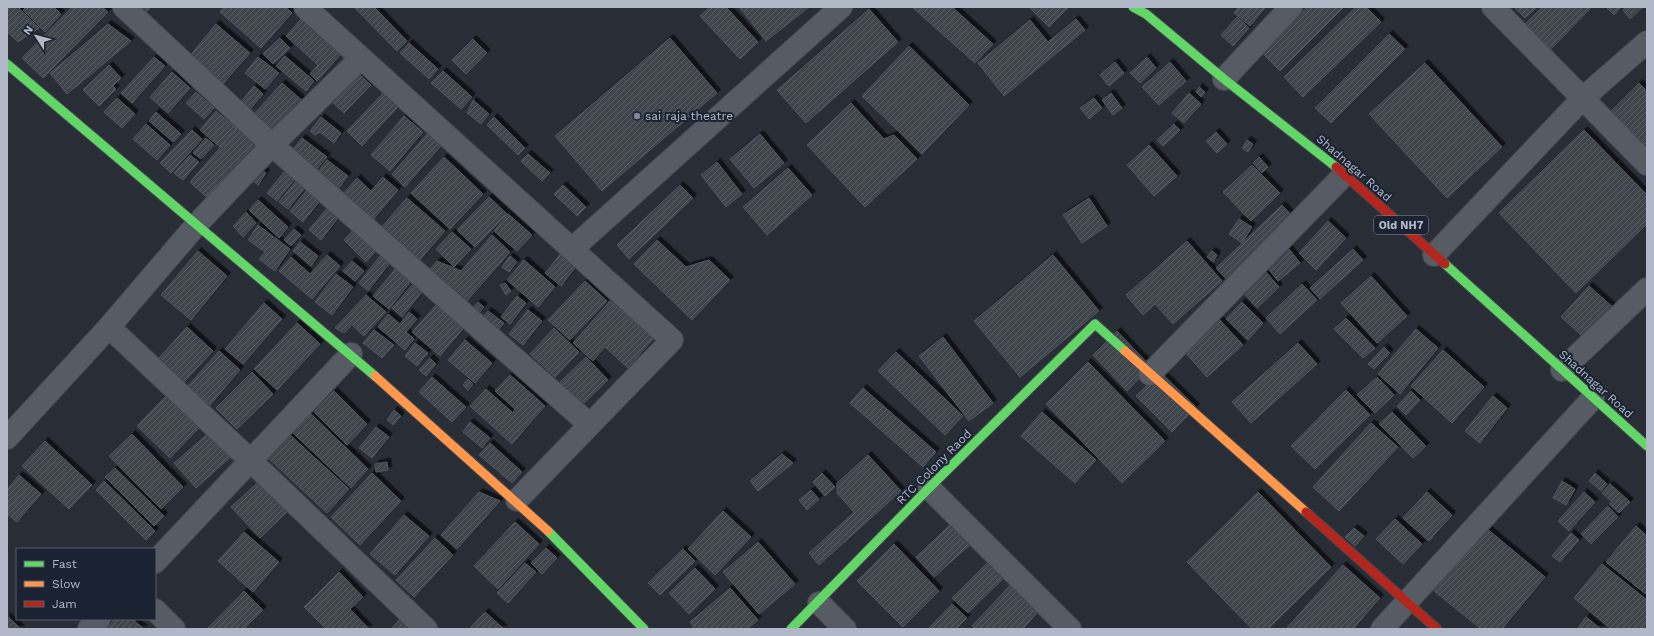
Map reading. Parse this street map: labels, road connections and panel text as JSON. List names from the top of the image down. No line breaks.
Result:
{"streets":{"street":["Shadnagar Road","Old NH7","RTC Colony Raod"]},"places":["sai raja theatre"],"legend":["Fast","Slow","Jam"],"north":"top left"}
